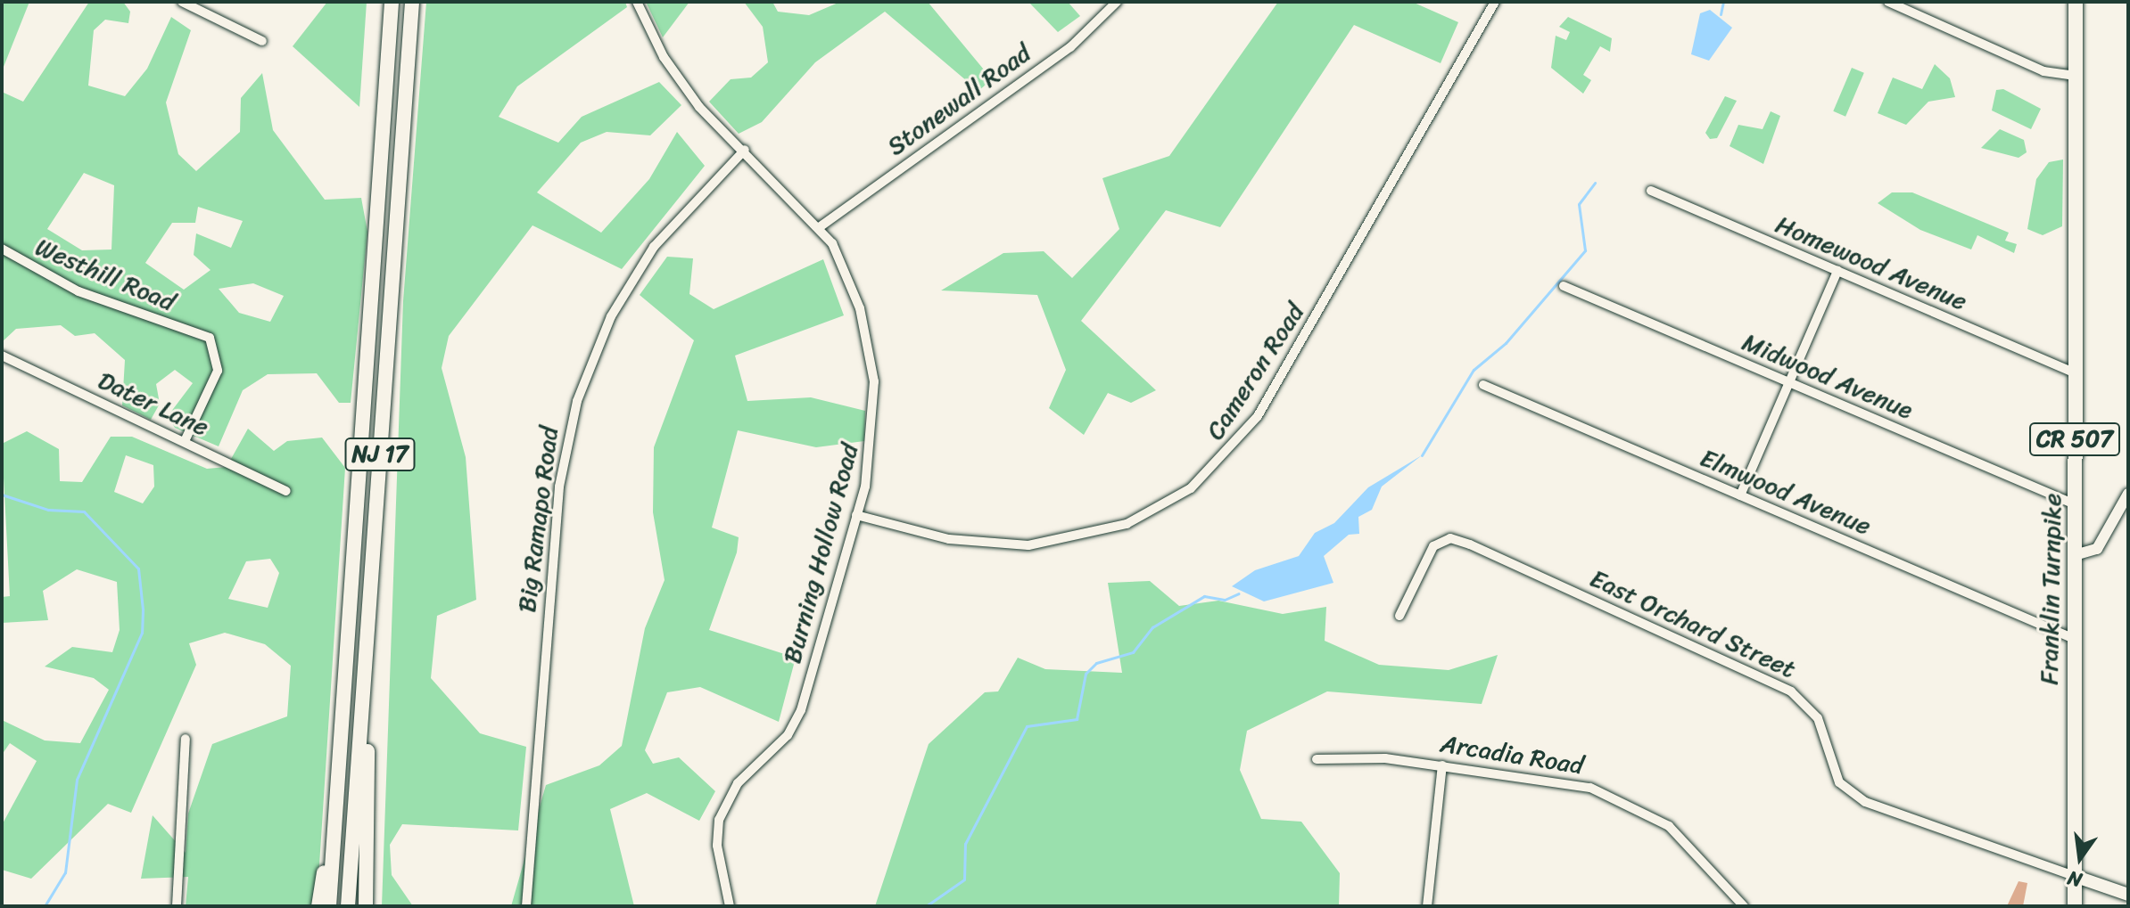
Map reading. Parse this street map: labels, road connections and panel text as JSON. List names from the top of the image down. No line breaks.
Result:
{"streets":{"main road":["CR 507","NJ 17","Franklin Turnpike"],"street":["Stonewall Road","Homewood Avenue","Westhill Road","Cameron Road","Midwood Avenue","Dater Lane","Elmwood Avenue","Big Ramapo Road","Burning Hollow Road","East Orchard Street","Arcadia Road"]},"crossings":[["Stonewall Road","Burning Hollow Road"],["Homewood Avenue","Franklin Turnpike"],["Westhill Road","Dater Lane"],["Cameron Road","Burning Hollow Road"],["Midwood Avenue","Franklin Turnpike"],["CR 507","Franklin Turnpike"],["CR 507","East Orchard Street"],["Elmwood Avenue","Franklin Turnpike"],["Big Ramapo Road","Burning Hollow Road"],["Franklin Turnpike","East Orchard Street"]],"north":"bottom"}
